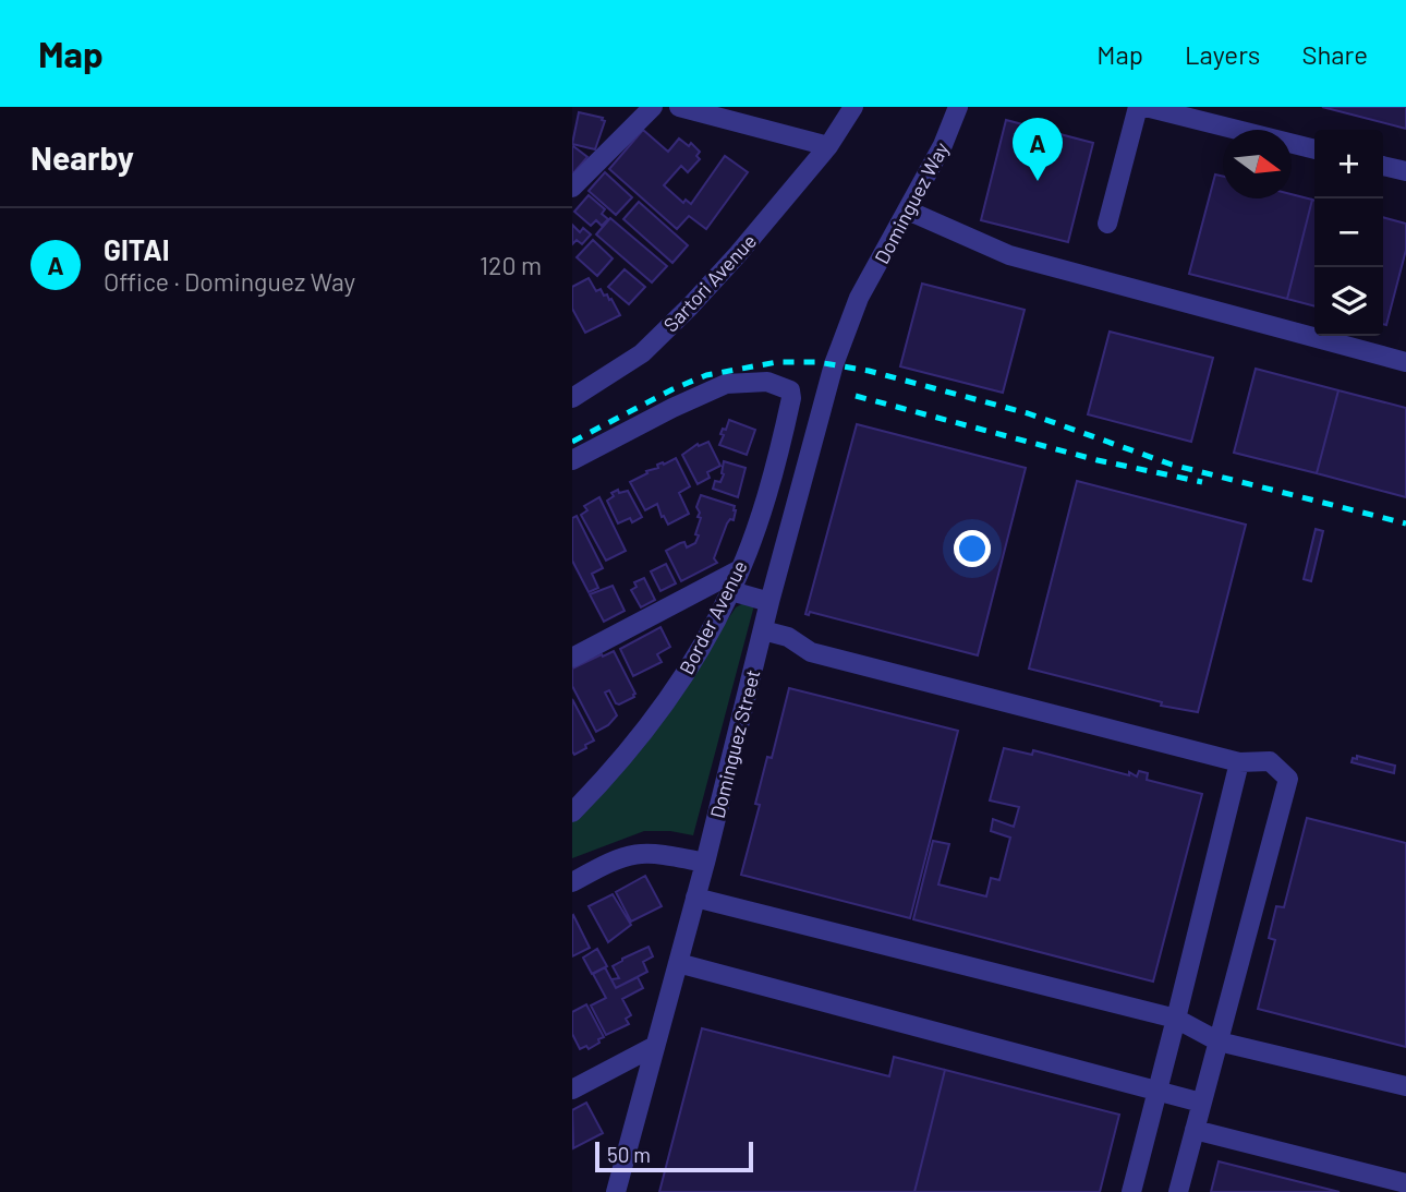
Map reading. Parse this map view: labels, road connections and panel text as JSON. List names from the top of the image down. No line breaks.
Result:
{"streets":{"street":["Dominguez Way","Sartori Avenue","Border Avenue","Dominguez Street"]},"crossings":[["Dominguez Way","Dominguez Street"]],"scale_bar":"50 m","north":"right","page":{"header":"Map","nav":["Map","Layers","Share"],"heading":"Nearby","pins":"A","map_buttons":["+","−"],"list":[{"mark":"A","name":"GITAI","note":"Office · Dominguez Way","value":"120 m"}],"scale":"50 m"}}
